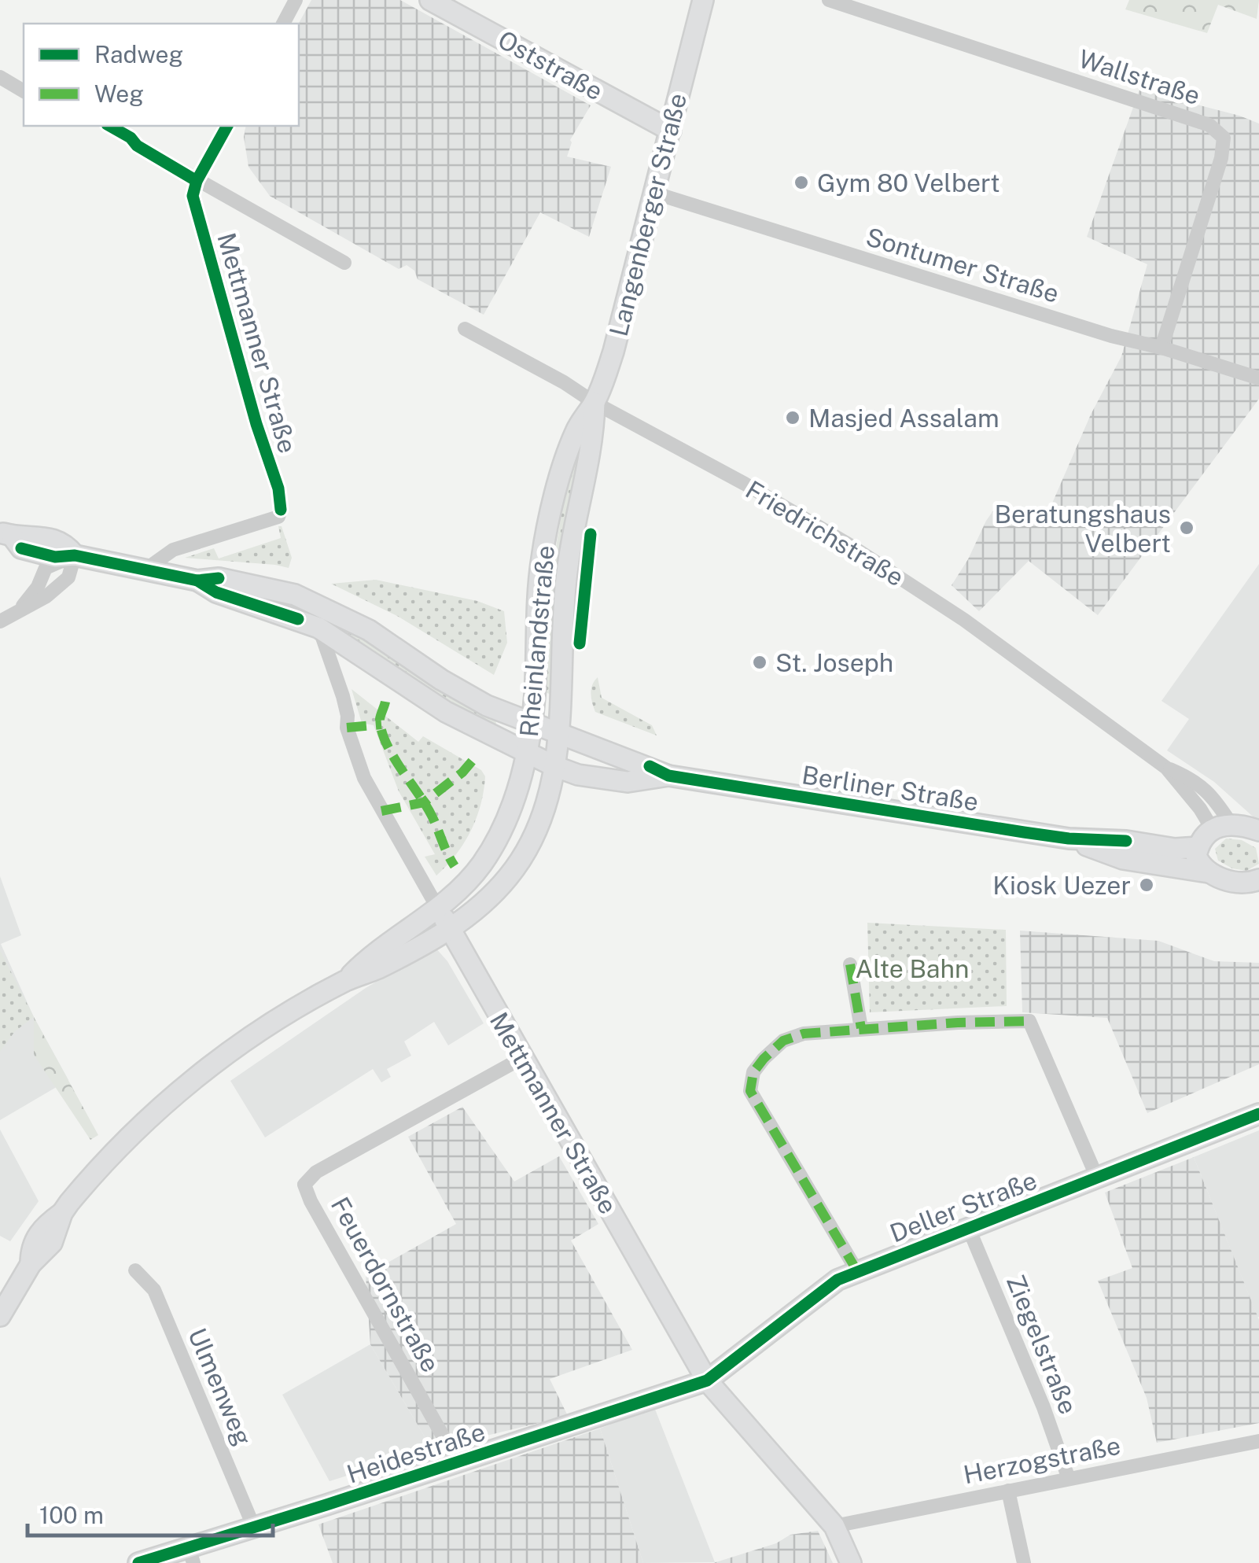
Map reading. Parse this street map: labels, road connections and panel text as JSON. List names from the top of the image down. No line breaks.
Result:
{"streets":{"main road":["Oststraße","Langenberger Straße","Mettmanner Straße","Rheinlandstraße","Berliner Straße","Deller Straße","Heidestraße"],"street":["Wallstraße","Sontumer Straße","Friedrichstraße","Feuerdornstraße","Ziegelstraße","Ulmenweg","Herzogstraße"]},"crossings":[["Oststraße","Langenberger Straße"],["Wallstraße","Sontumer Straße"],["Langenberger Straße","Sontumer Straße"],["Langenberger Straße","Friedrichstraße"],["Langenberger Straße","Rheinlandstraße"],["Mettmanner Straße","Rheinlandstraße"],["Mettmanner Straße","Berliner Straße"],["Mettmanner Straße","Deller Straße"],["Mettmanner Straße","Feuerdornstraße"],["Mettmanner Straße","Heidestraße"],["Mettmanner Straße","Herzogstraße"],["Friedrichstraße","Rheinlandstraße"],["Rheinlandstraße","Berliner Straße"],["Deller Straße","Ziegelstraße"],["Deller Straße","Heidestraße"],["Feuerdornstraße","Heidestraße"],["Ziegelstraße","Herzogstraße"],["Ulmenweg","Heidestraße"]],"parks":["Alte Bahn"],"places":["Gym 80 Velbert","Masjed Assalam","Beratungshaus Velbert","St. Joseph","Kiosk Uezer"],"legend":["Radweg","Weg"],"scale_bar":"100 m"}
